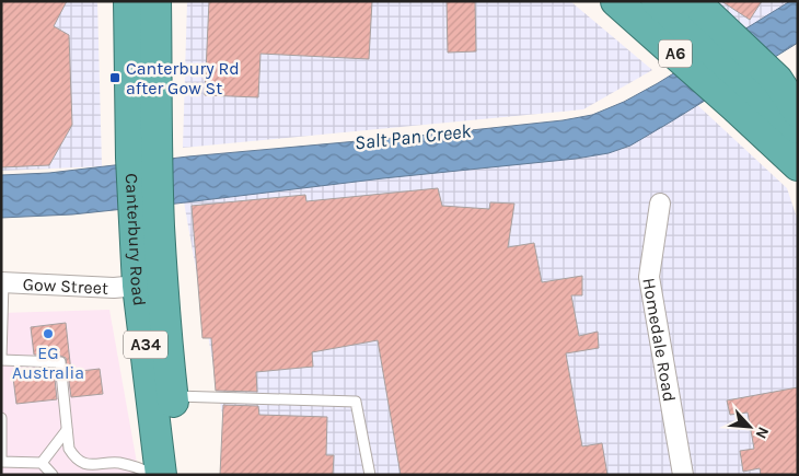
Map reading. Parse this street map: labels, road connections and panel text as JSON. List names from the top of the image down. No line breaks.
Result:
{"streets":{"highway":["A6","Canterbury Road","A34"],"street":["Gow Street","Homedale Road"]},"crossings":[["Canterbury Road","Gow Street"]],"water":["Salt Pan Creek"],"places":{"transit":["Canterbury Rd after Gow St"],"other":["EG Australia"]},"north":"bottom right"}
